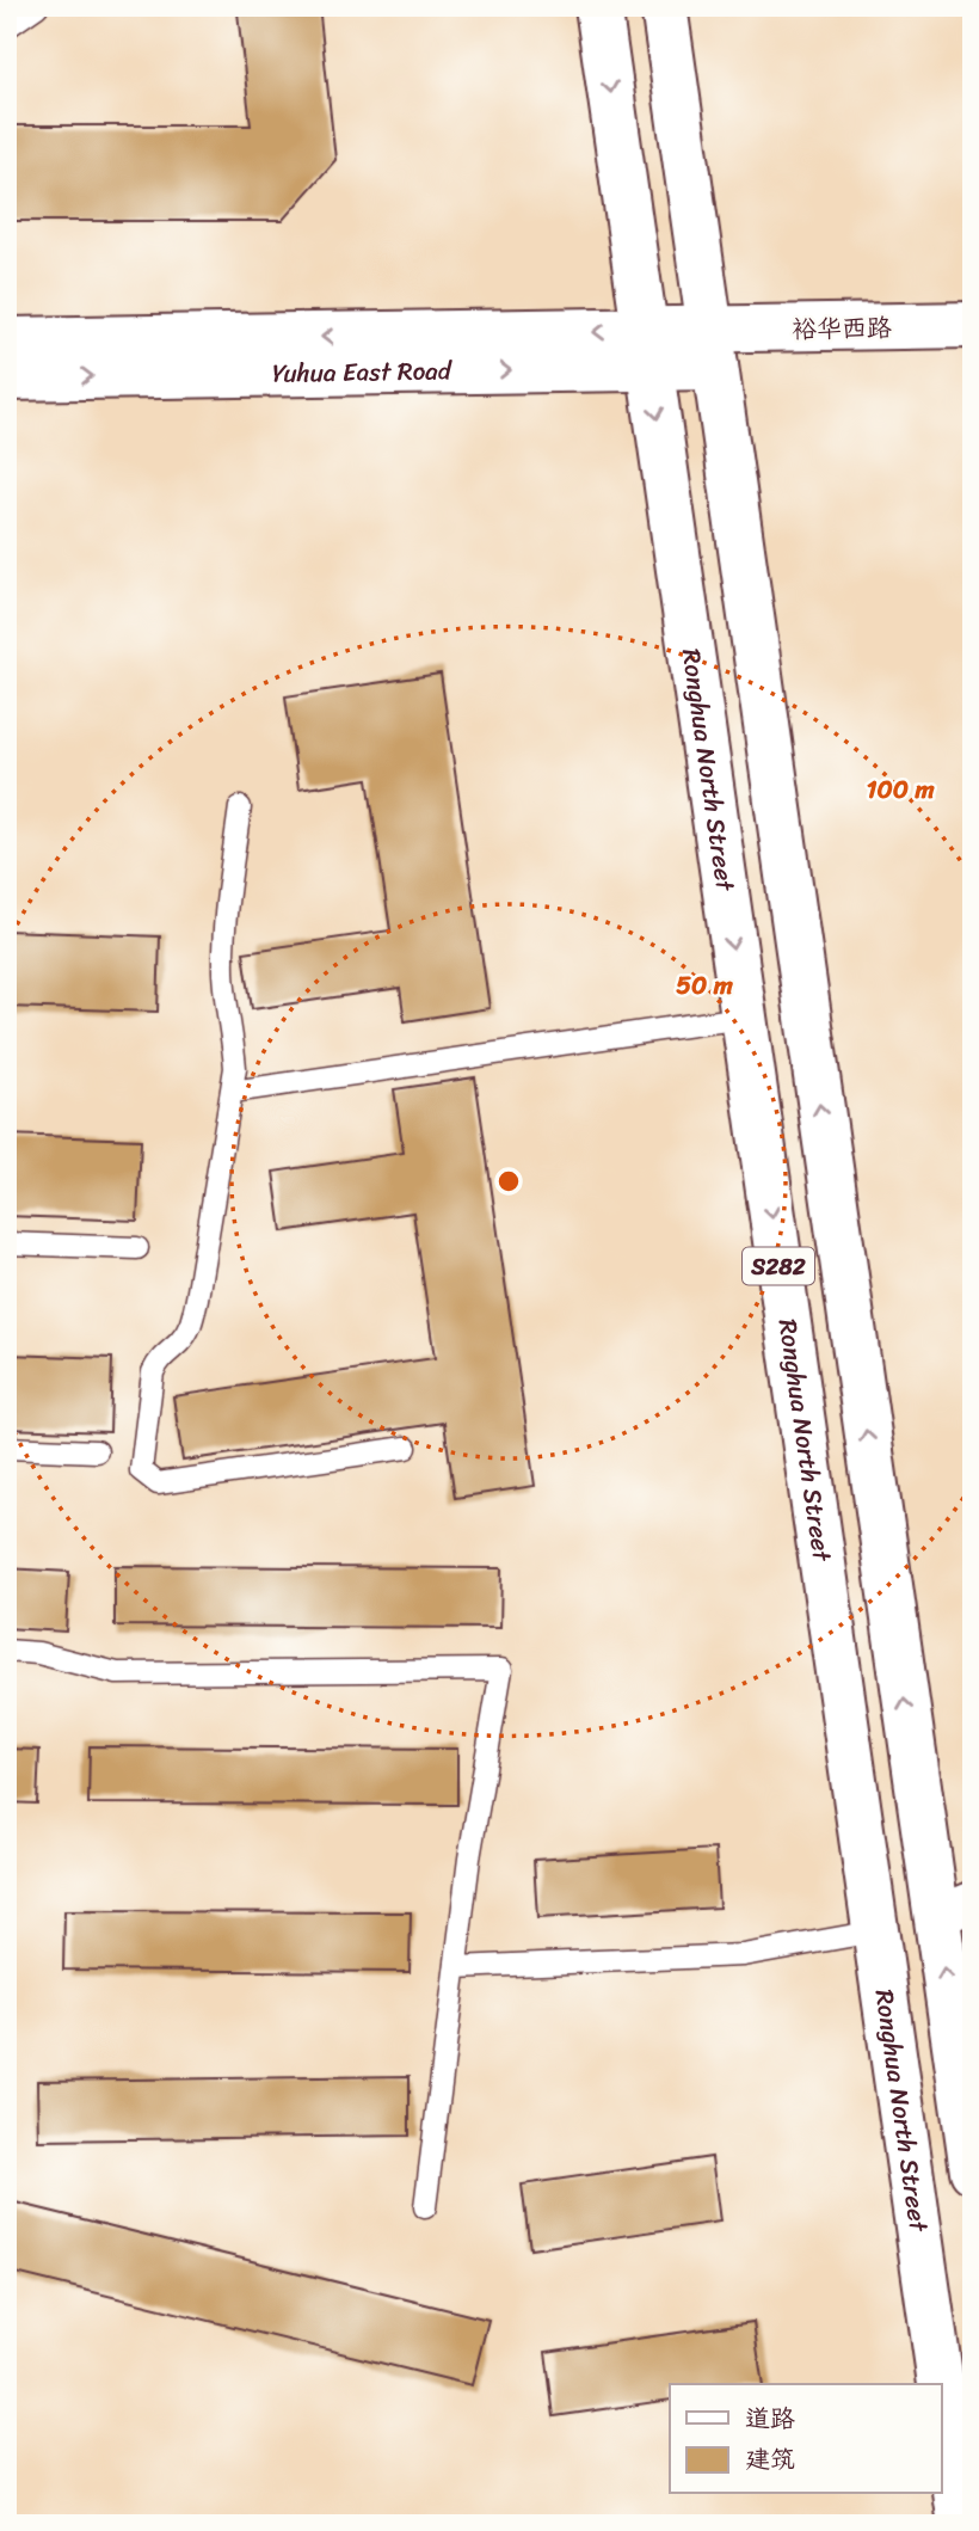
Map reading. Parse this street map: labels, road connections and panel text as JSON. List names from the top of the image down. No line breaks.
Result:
{"streets":{"main road":["裕华西路","Yuhua East Road","Ronghua North Street","S282"]},"crossings":[["裕华西路","Yuhua East Road"],["裕华西路","S282"],["Yuhua East Road","Ronghua North Street"],["Yuhua East Road","S282"]],"legend":["道路","建筑"],"rings":["100 m","50 m"]}
